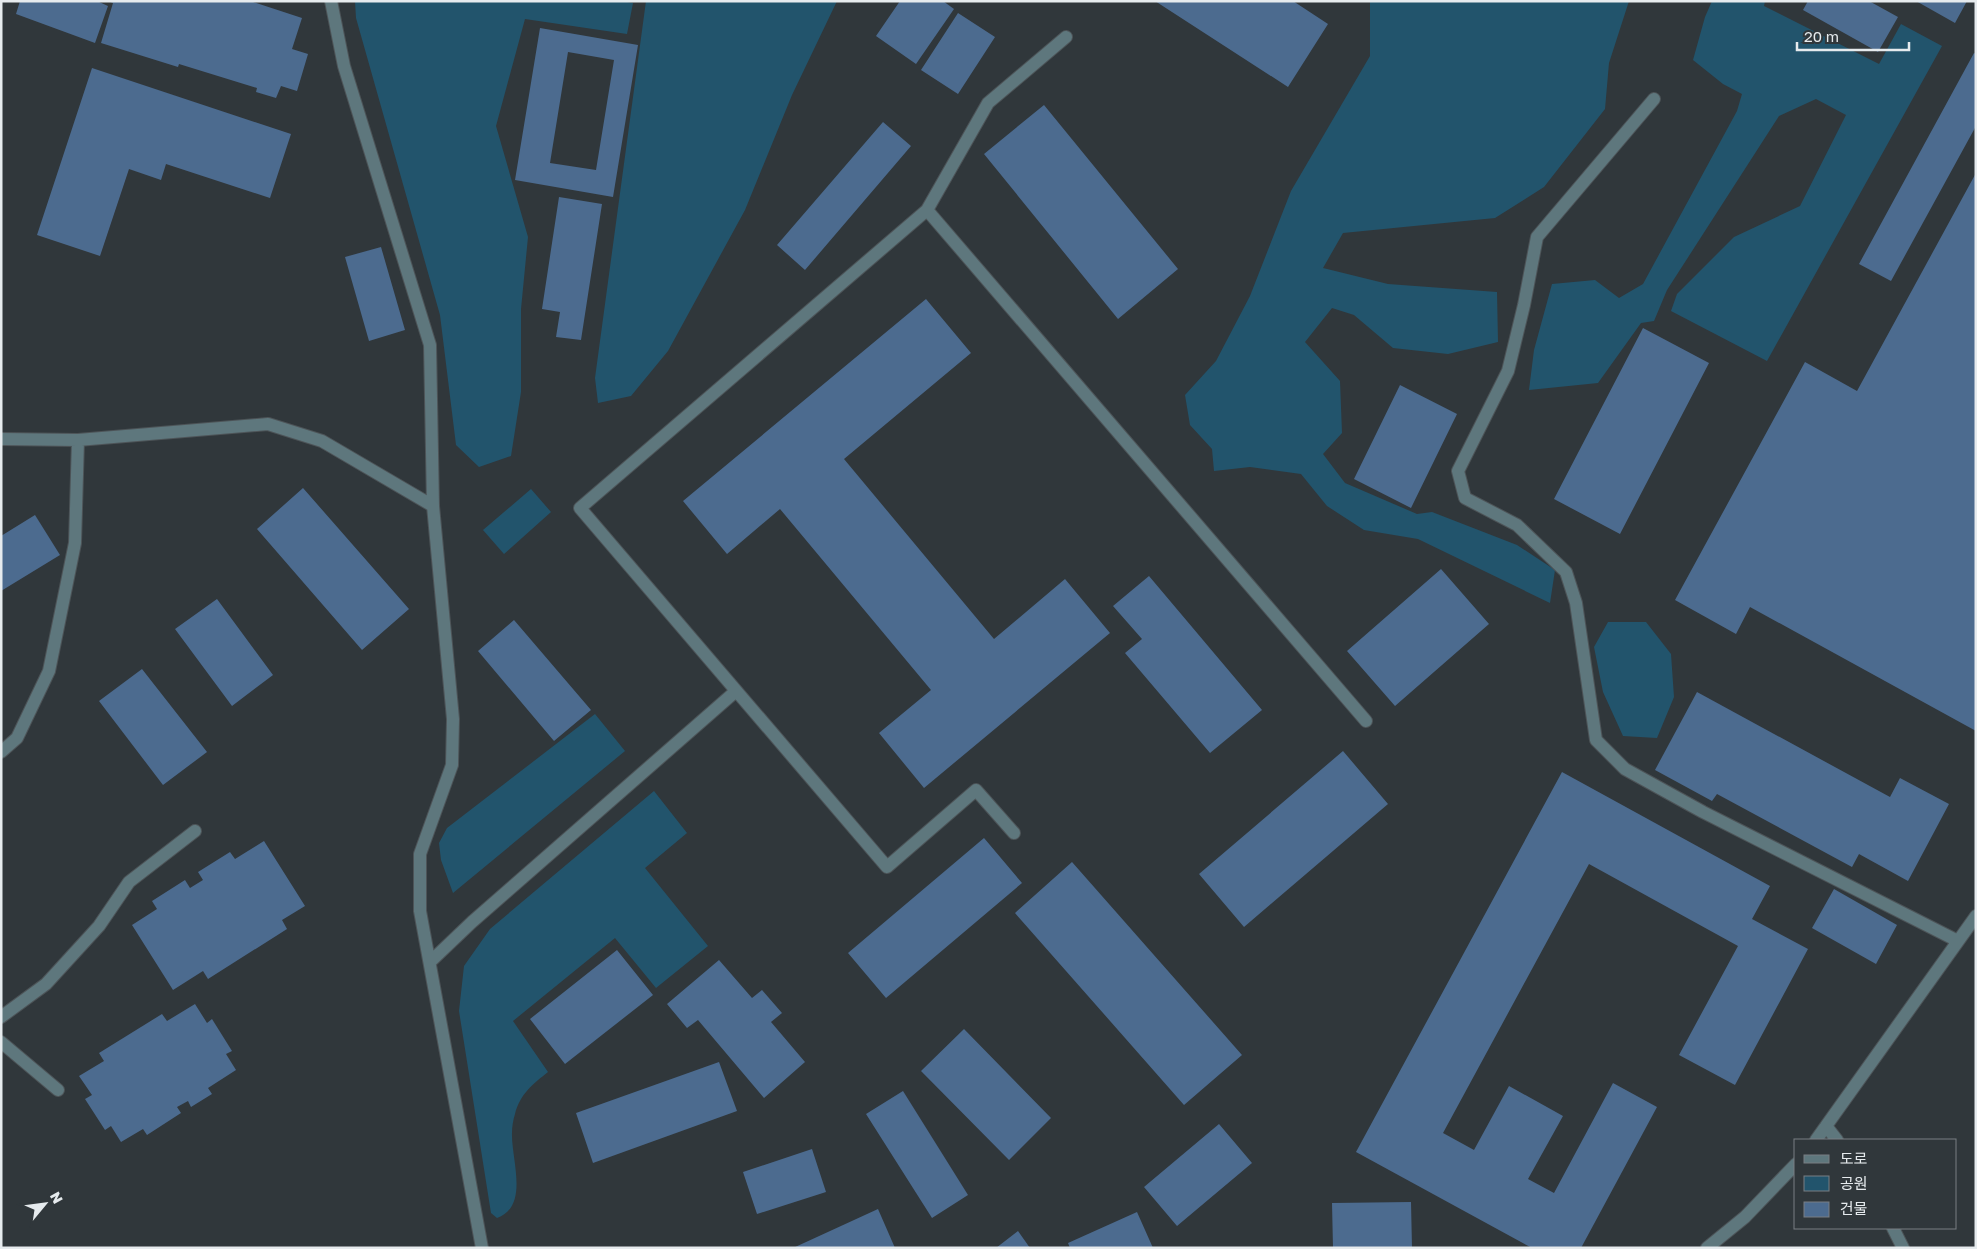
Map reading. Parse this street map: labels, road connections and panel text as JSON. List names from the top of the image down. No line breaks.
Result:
{"legend":["도로","공원","건물"],"scale_bar":"20 m","north":"top right"}
